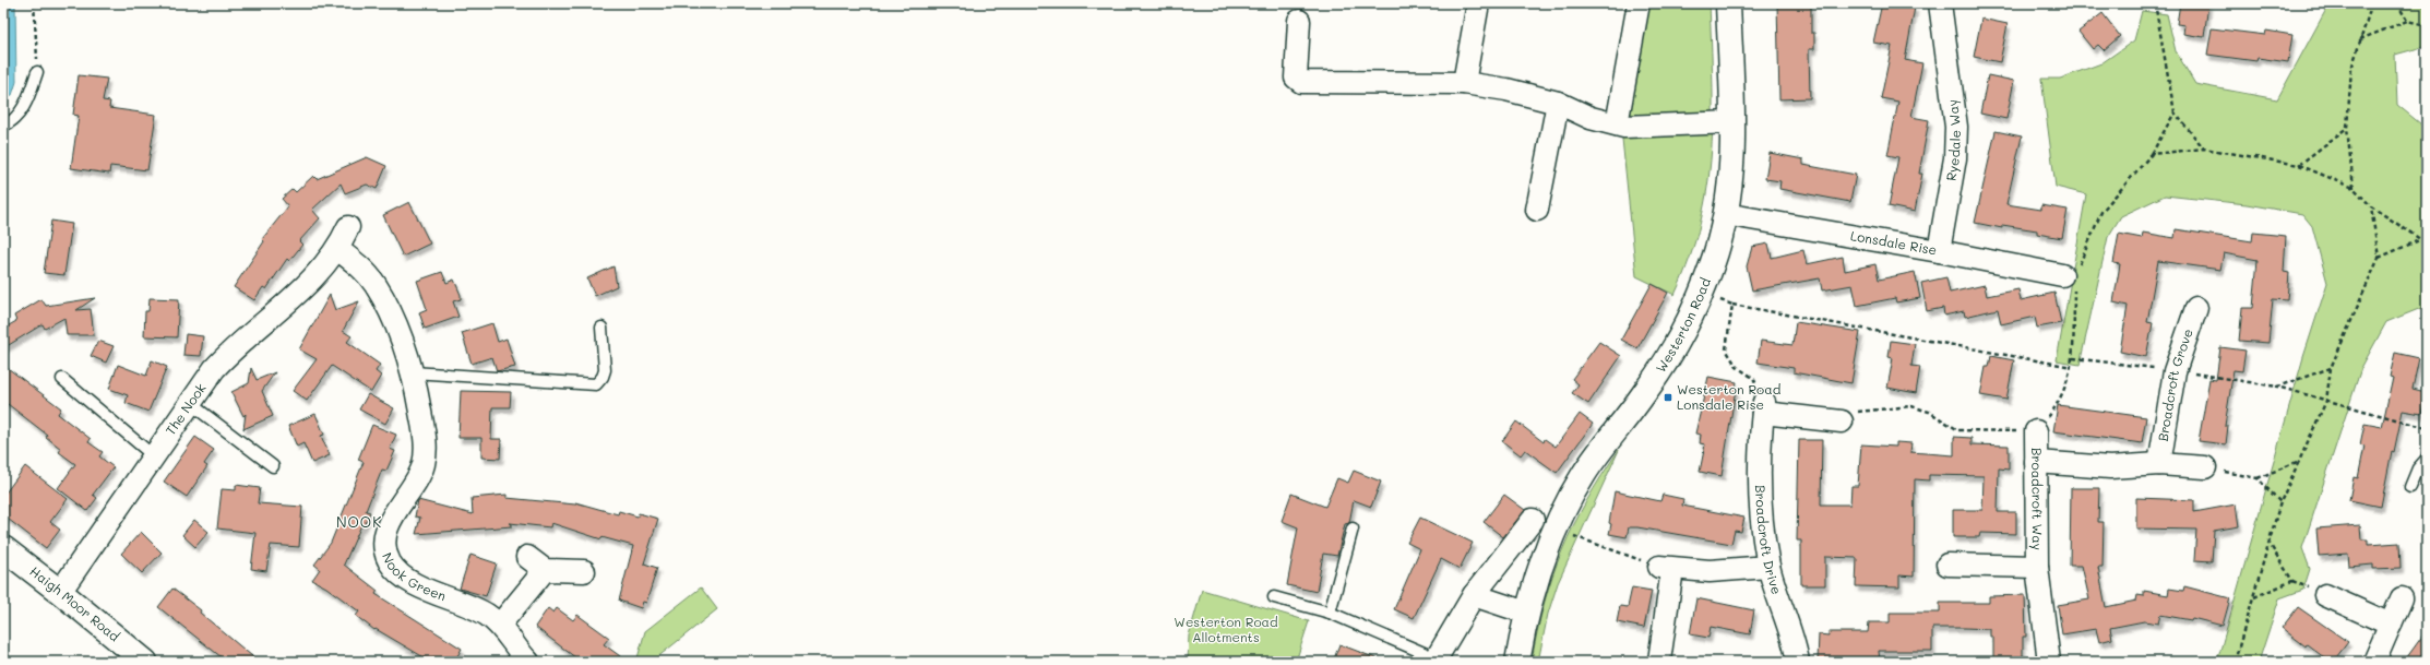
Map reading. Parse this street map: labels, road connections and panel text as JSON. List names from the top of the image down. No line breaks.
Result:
{"streets":{"street":["Ryedale Way","Lonsdale Rise","Westerton Road","Broadcroft Grove","The Nook","Broadcroft Way","Broadcroft Drive","Nook Green","Haigh Moor Road"]},"crossings":[["Ryedale Way","Lonsdale Rise"],["Lonsdale Rise","Westerton Road"],["The Nook","Haigh Moor Road"]],"districts":["NOOK"],"parks":["Westerton Road Allotments"],"places":{"transit":["Westerton Road Lonsdale Rise"]}}
